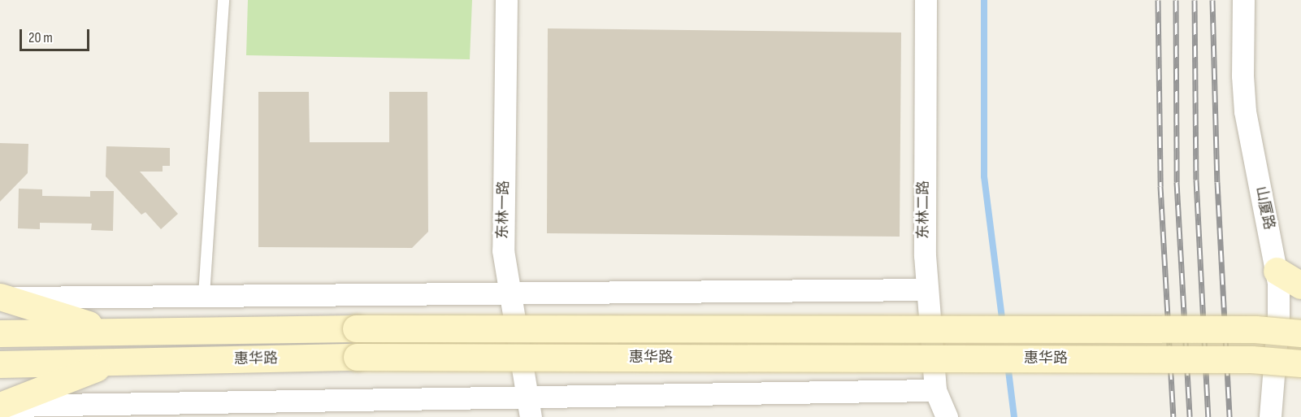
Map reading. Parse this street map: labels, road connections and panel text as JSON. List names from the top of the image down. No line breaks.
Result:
{"streets":{"main road":["惠华路"],"street":["山厦路","东林一路","东林二路"]},"scale_bar":"20 m"}
